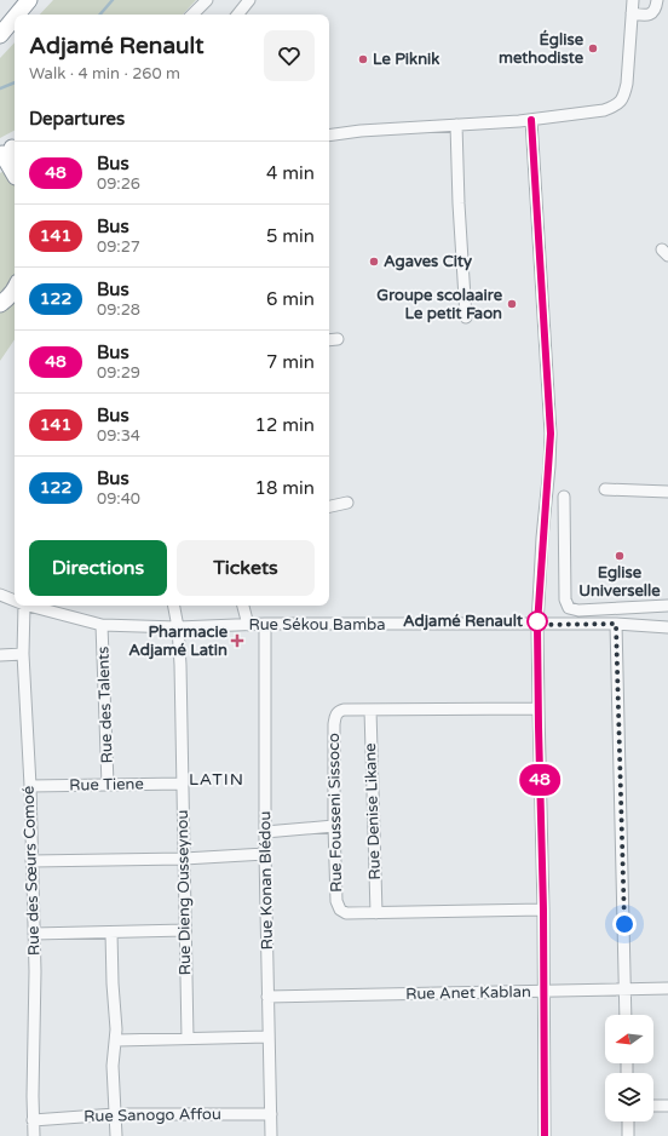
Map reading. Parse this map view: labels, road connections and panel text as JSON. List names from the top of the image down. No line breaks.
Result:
{"streets":{"street":["Rue Sékou Bamba","Rue des Talents","Rue Tiene","Rue Denise Likane","Rue Fousseni Sissoco","Rue des Sœurs Comoé","Rue Konan Blédou","Rue Dieng Ousseynou","Rue Anet Kablan","Rue Sanogo Affou"]},"crossings":[["Rue Sékou Bamba","Rue des Talents"],["Rue Sékou Bamba","Rue Konan Blédou"],["Rue Sékou Bamba","Rue Dieng Ousseynou"],["Rue des Talents","Rue Tiene"],["Rue Tiene","Rue des Sœurs Comoé"],["Rue Tiene","Rue Dieng Ousseynou"],["Rue Denise Likane","Rue Fousseni Sissoco"],["Rue des Sœurs Comoé","Rue Sanogo Affou"],["Rue Konan Blédou","Rue Anet Kablan"],["Rue Konan Blédou","Rue Sanogo Affou"]],"districts":["LATIN"],"places":{"other":["Église methodiste","Le Piknik","Agaves City","Groupe scolaaire Le petit Faon","Eglise Universelle","Adjamé Renault"],"health":["Pharmacie Adjamé Latin"]},"lines":["bus line 48"],"north":"left","page":{"on_map":"48","heading":[["Adjamé Renault","Walk · 4 min · 260 m"],"Departures"],"list":[{"mark":"48","name":"Bus","note":"09:26","value":"4 min"},{"mark":"141","name":"Bus","note":"09:27","value":"5 min"},{"mark":"122","name":"Bus","note":"09:28","value":"6 min"},{"mark":"48","name":"Bus","note":"09:29","value":"7 min"},{"mark":"141","name":"Bus","note":"09:34","value":"12 min"},{"mark":"122","name":"Bus","note":"09:40","value":"18 min"}],"buttons":["Directions","Tickets"]}}
